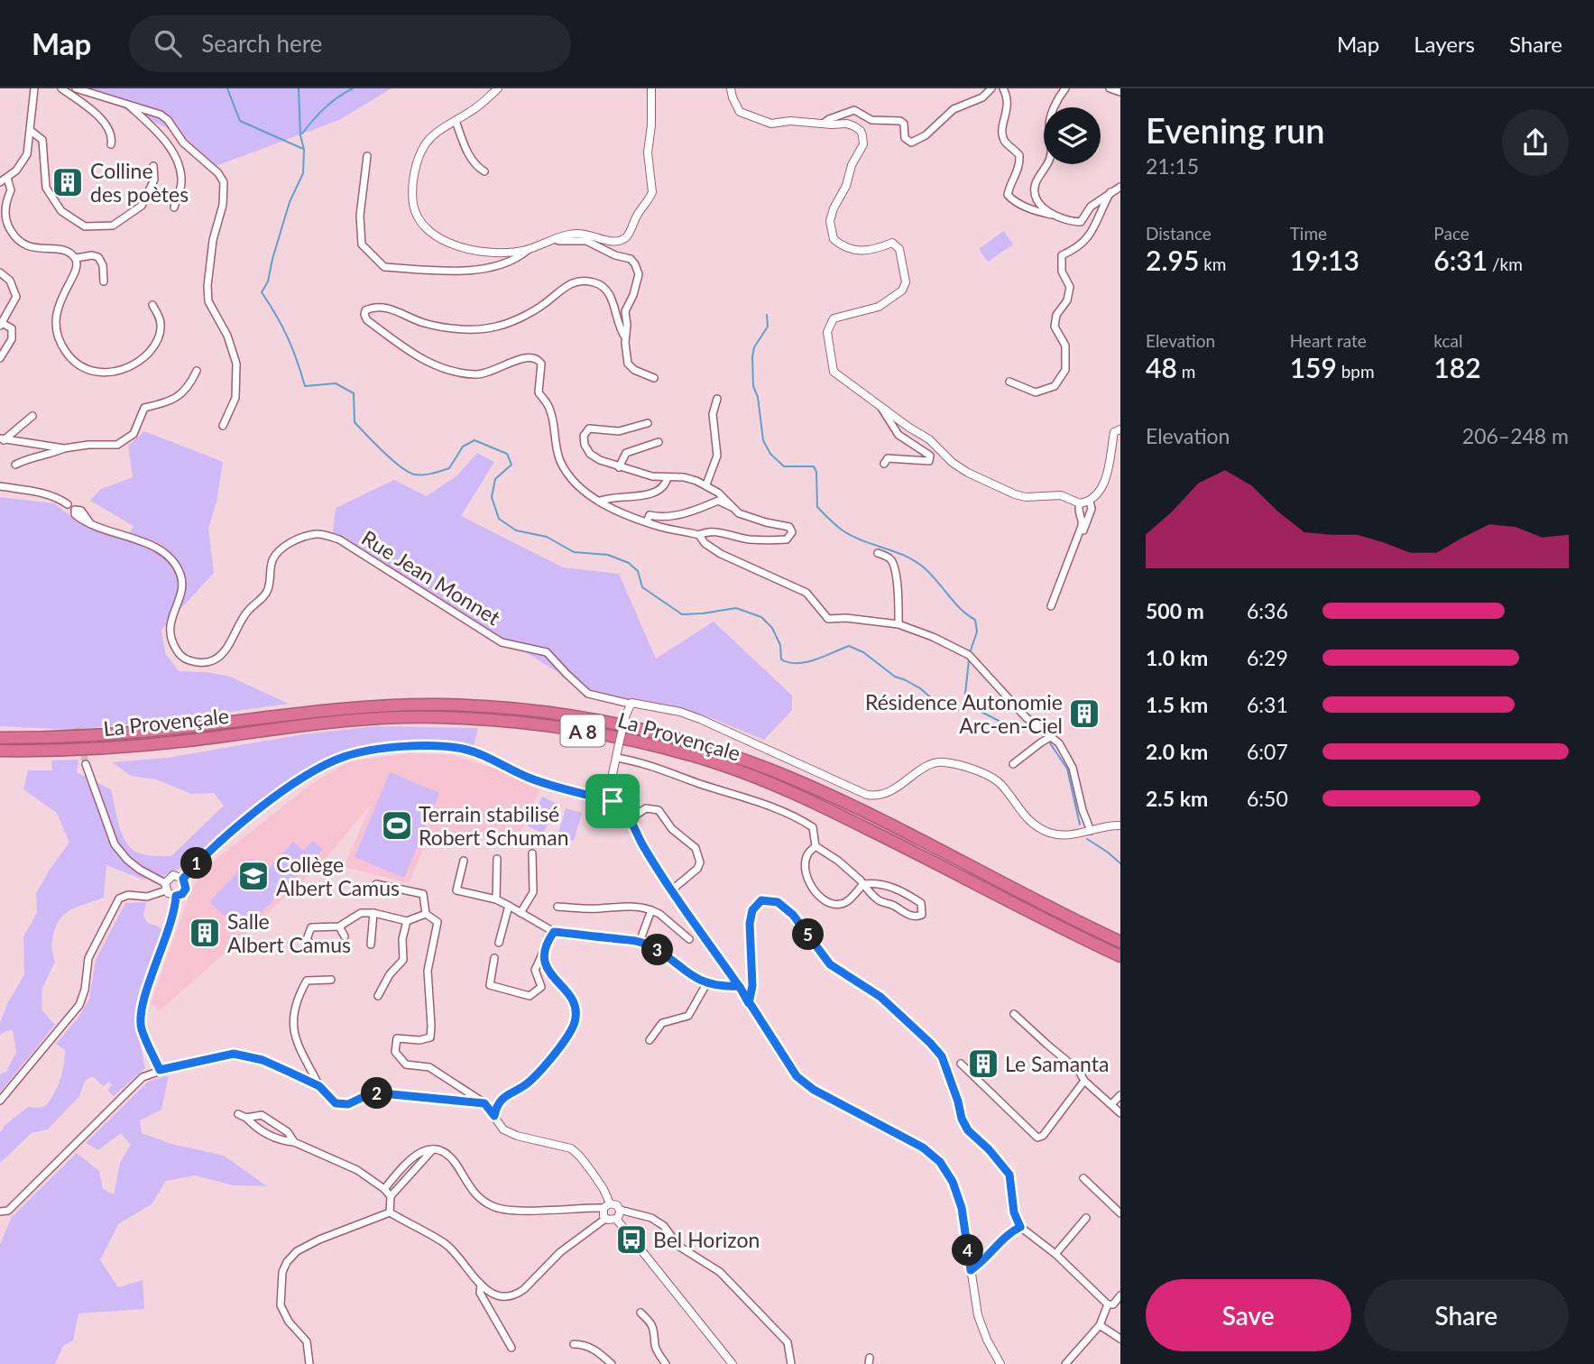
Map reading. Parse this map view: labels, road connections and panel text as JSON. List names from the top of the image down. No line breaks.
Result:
{"streets":{"highway":["La Provençale","A 8"],"street":["Rue Jean Monnet"]},"places":{"building":["Colline des poètes","Résidence Autonomie Arc-en-Ciel","Salle Albert Camus","Le Samanta"],"sports":["Terrain stabilisé Robert Schuman"],"school or university":["Collège Albert Camus"],"bus stop":["Bel Horizon"]},"page":{"header":"Map","search":"Search here","nav":["Map","Layers","Share"],"heading":["Evening run","21:15"],"stats":[["Distance","2.95 km"],["Time","19:13"],["Pace","6:31 /km"],["Elevation","48 m"],["Heart rate","159 bpm"],["kcal","182"]],"chart":["Elevation","206–248 m"],"list":[{"name":"500 m","note":"6:36"},{"name":"1.0 km","note":"6:29"},{"name":"1.5 km","note":"6:31"},{"name":"2.0 km","note":"6:07"},{"name":"2.5 km","note":"6:50"}],"pins":["1","5","3","2","4"],"buttons":["Save","Share"]}}
